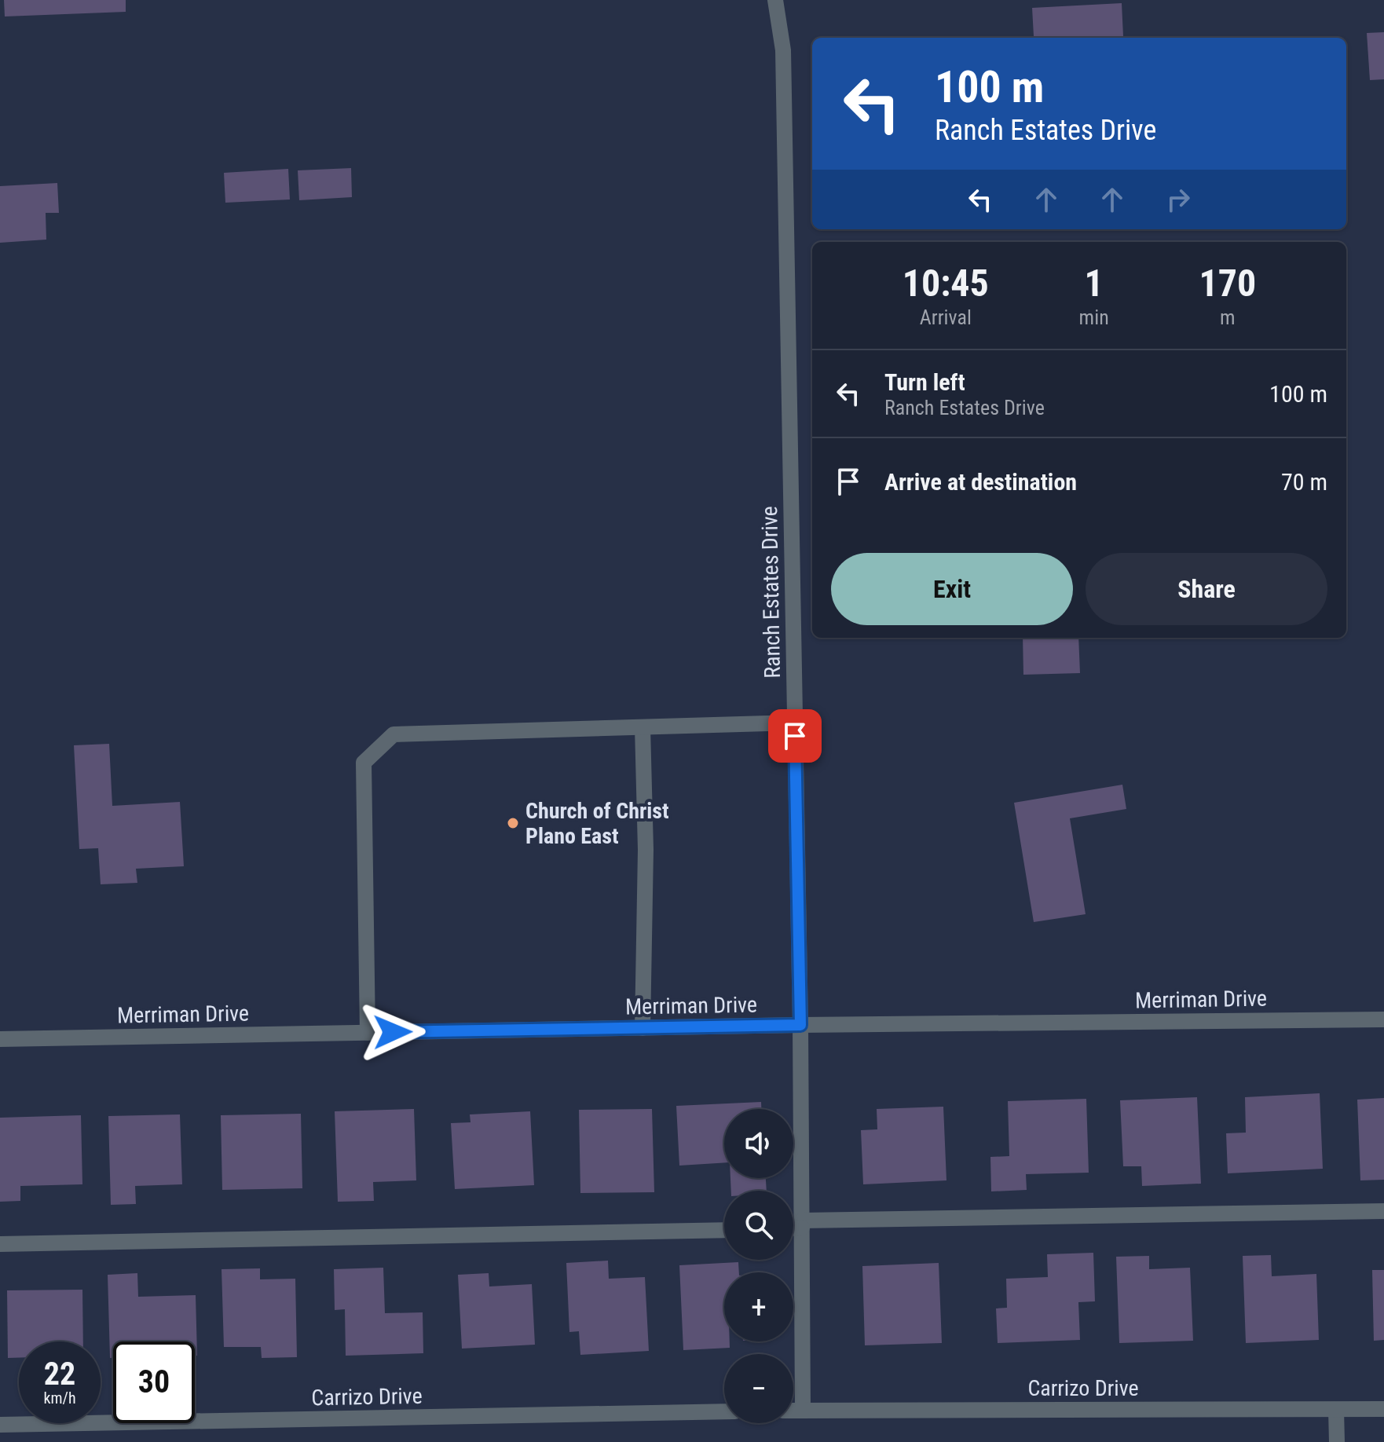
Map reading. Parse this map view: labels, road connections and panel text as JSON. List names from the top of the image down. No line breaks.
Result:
{"streets":{"street":["Ranch Estates Drive","Merriman Drive","Carrizo Drive"]},"crossings":[["Ranch Estates Drive","Merriman Drive"],["Ranch Estates Drive","Carrizo Drive"]],"places":["Church of Christ Plano East"],"page":{"turn":["100 m","Ranch Estates Drive"],"eta":["10:45","Arrival","1","min","170","m"],"list":[{"name":"Turn left","note":"Ranch Estates Drive","value":"100 m"},{"name":"Arrive at destination","value":"70 m"}],"buttons":["Exit","Share"],"map_buttons":["+","−"],"speed":"22 km/h","limit":"30"}}
